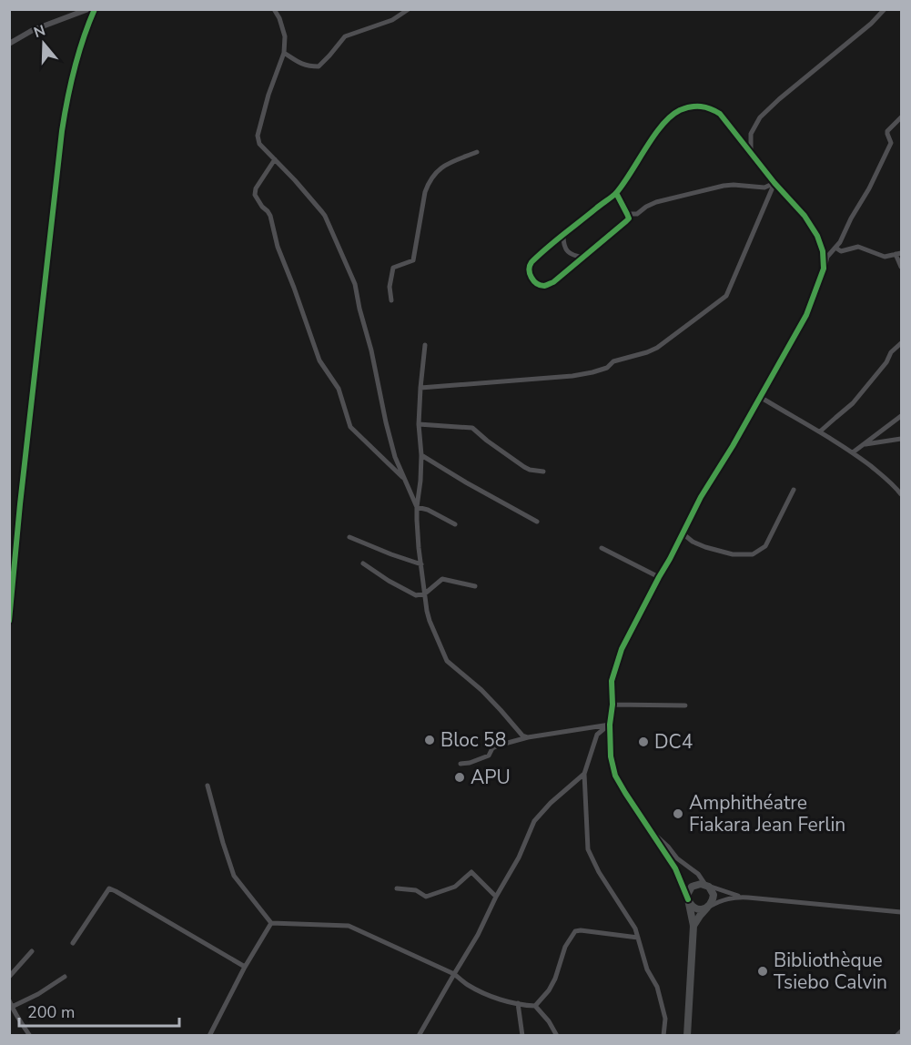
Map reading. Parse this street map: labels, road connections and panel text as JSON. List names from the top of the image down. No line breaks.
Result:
{"places":["Bloc 58","DC4","APU","Amphithéatre Fiakara Jean Ferlin","Bibliothèque Tsiebo Calvin"],"scale_bar":"200 m","north":"top"}
